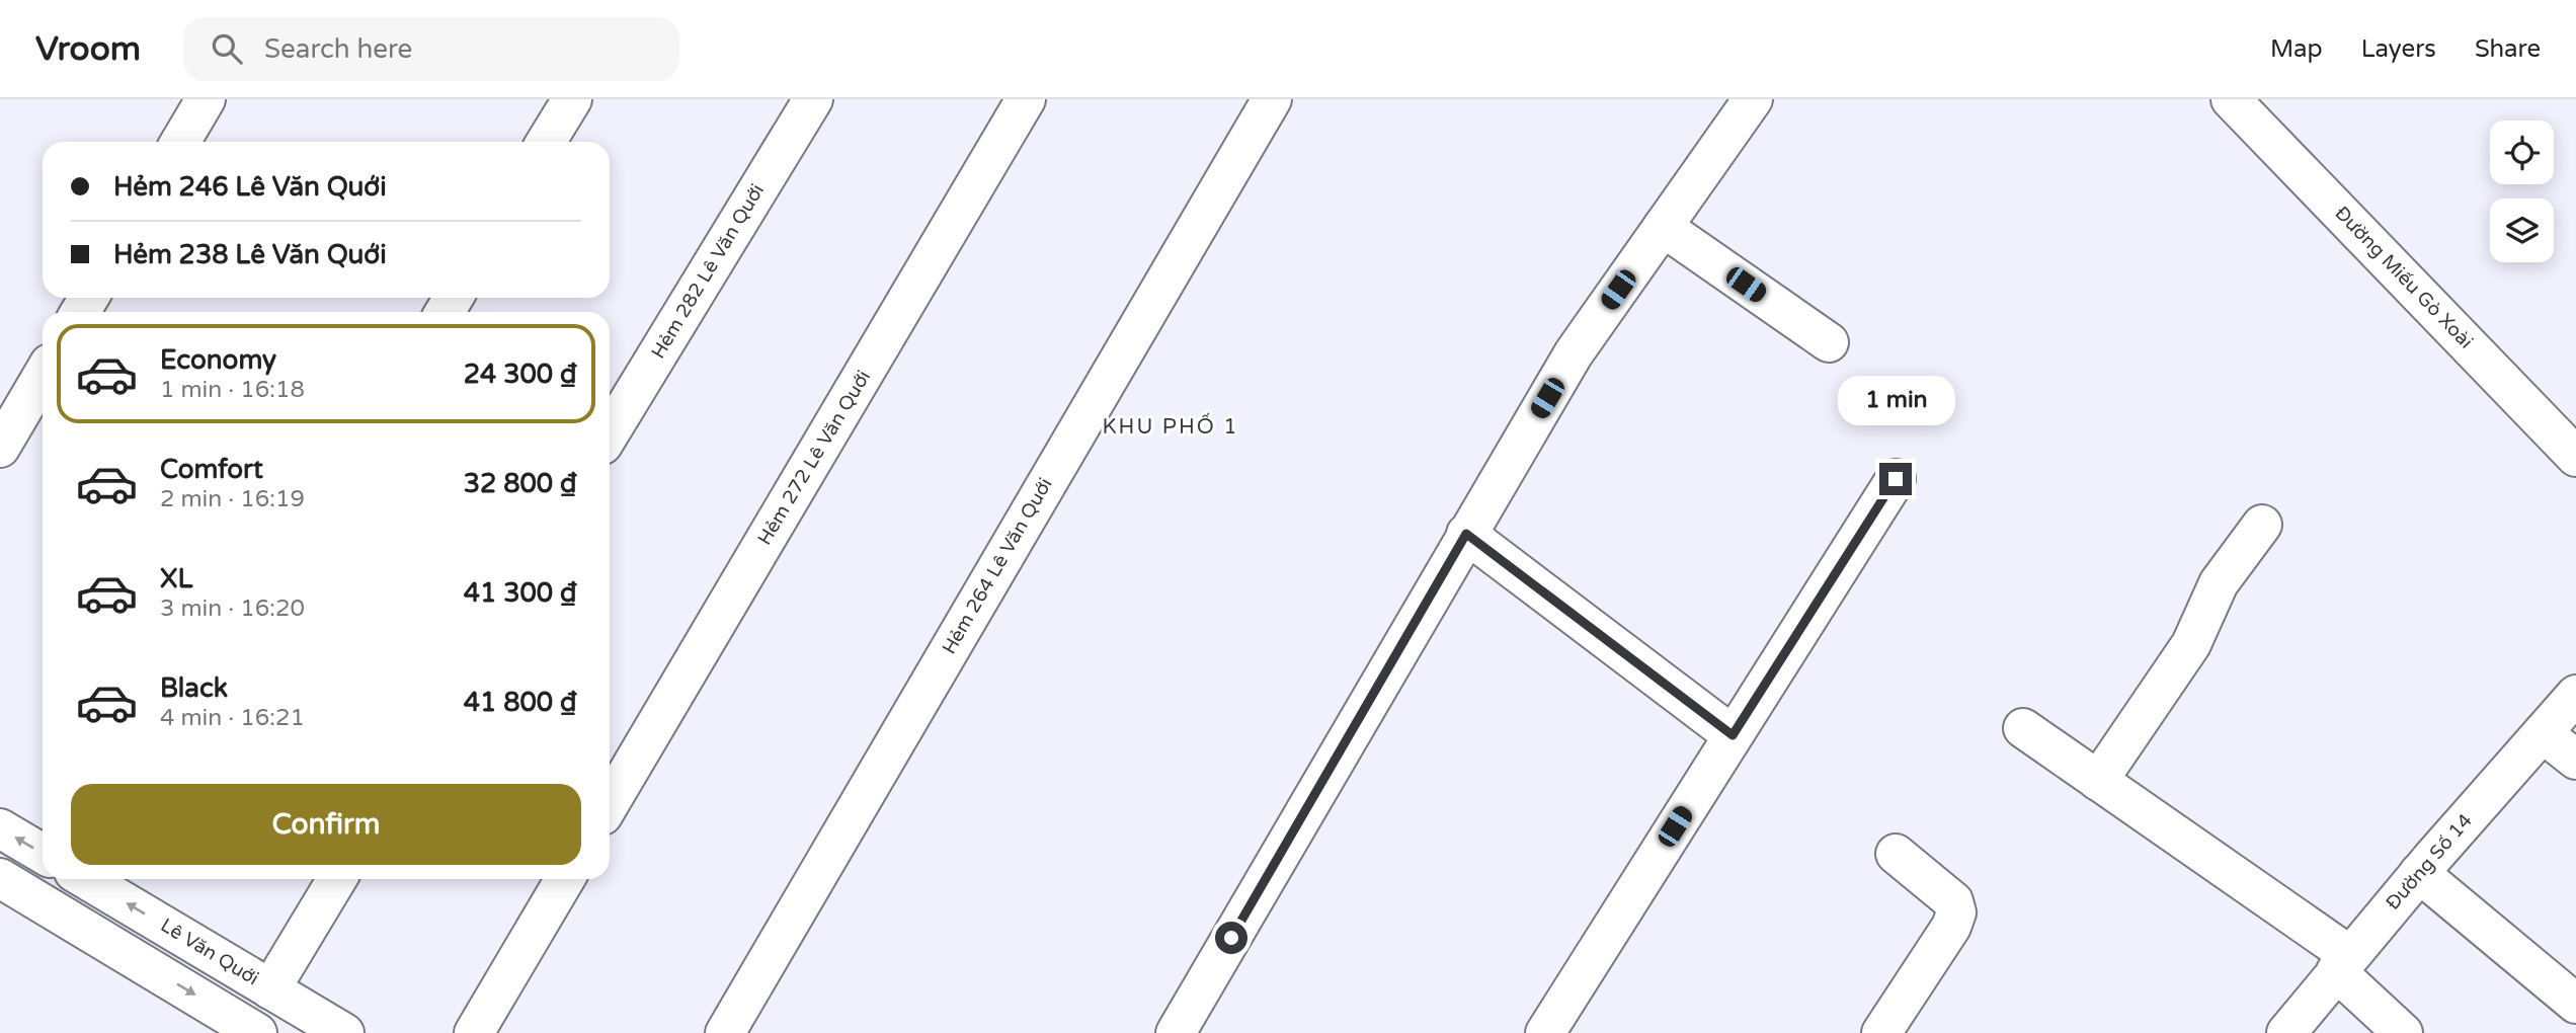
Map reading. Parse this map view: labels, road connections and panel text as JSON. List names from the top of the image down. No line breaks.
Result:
{"streets":{"street":["Hẻm 282 Lê Văn Quới","Đường Miếu Gò Xoài","Hẻm 272 Lê Văn Quới","Hẻm 264 Lê Văn Quới","Đường Số 14","Lê Văn Quới"]},"districts":["KHU PHỐ 1"],"page":{"header":"Vroom","search":"Search here","nav":["Map","Layers","Share"],"banner":["Hẻm 246 Lê Văn Quới","Hẻm 238 Lê Văn Quới"],"list":[{"name":"Economy","note":"1 min · 16:18","value":"24 300 ₫"},{"name":"Comfort","note":"2 min · 16:19","value":"32 800 ₫"},{"name":"XL","note":"3 min · 16:20","value":"41 300 ₫"},{"name":"Black","note":"4 min · 16:21","value":"41 800 ₫"}],"bubble":"1 min","buttons":"Confirm"}}
